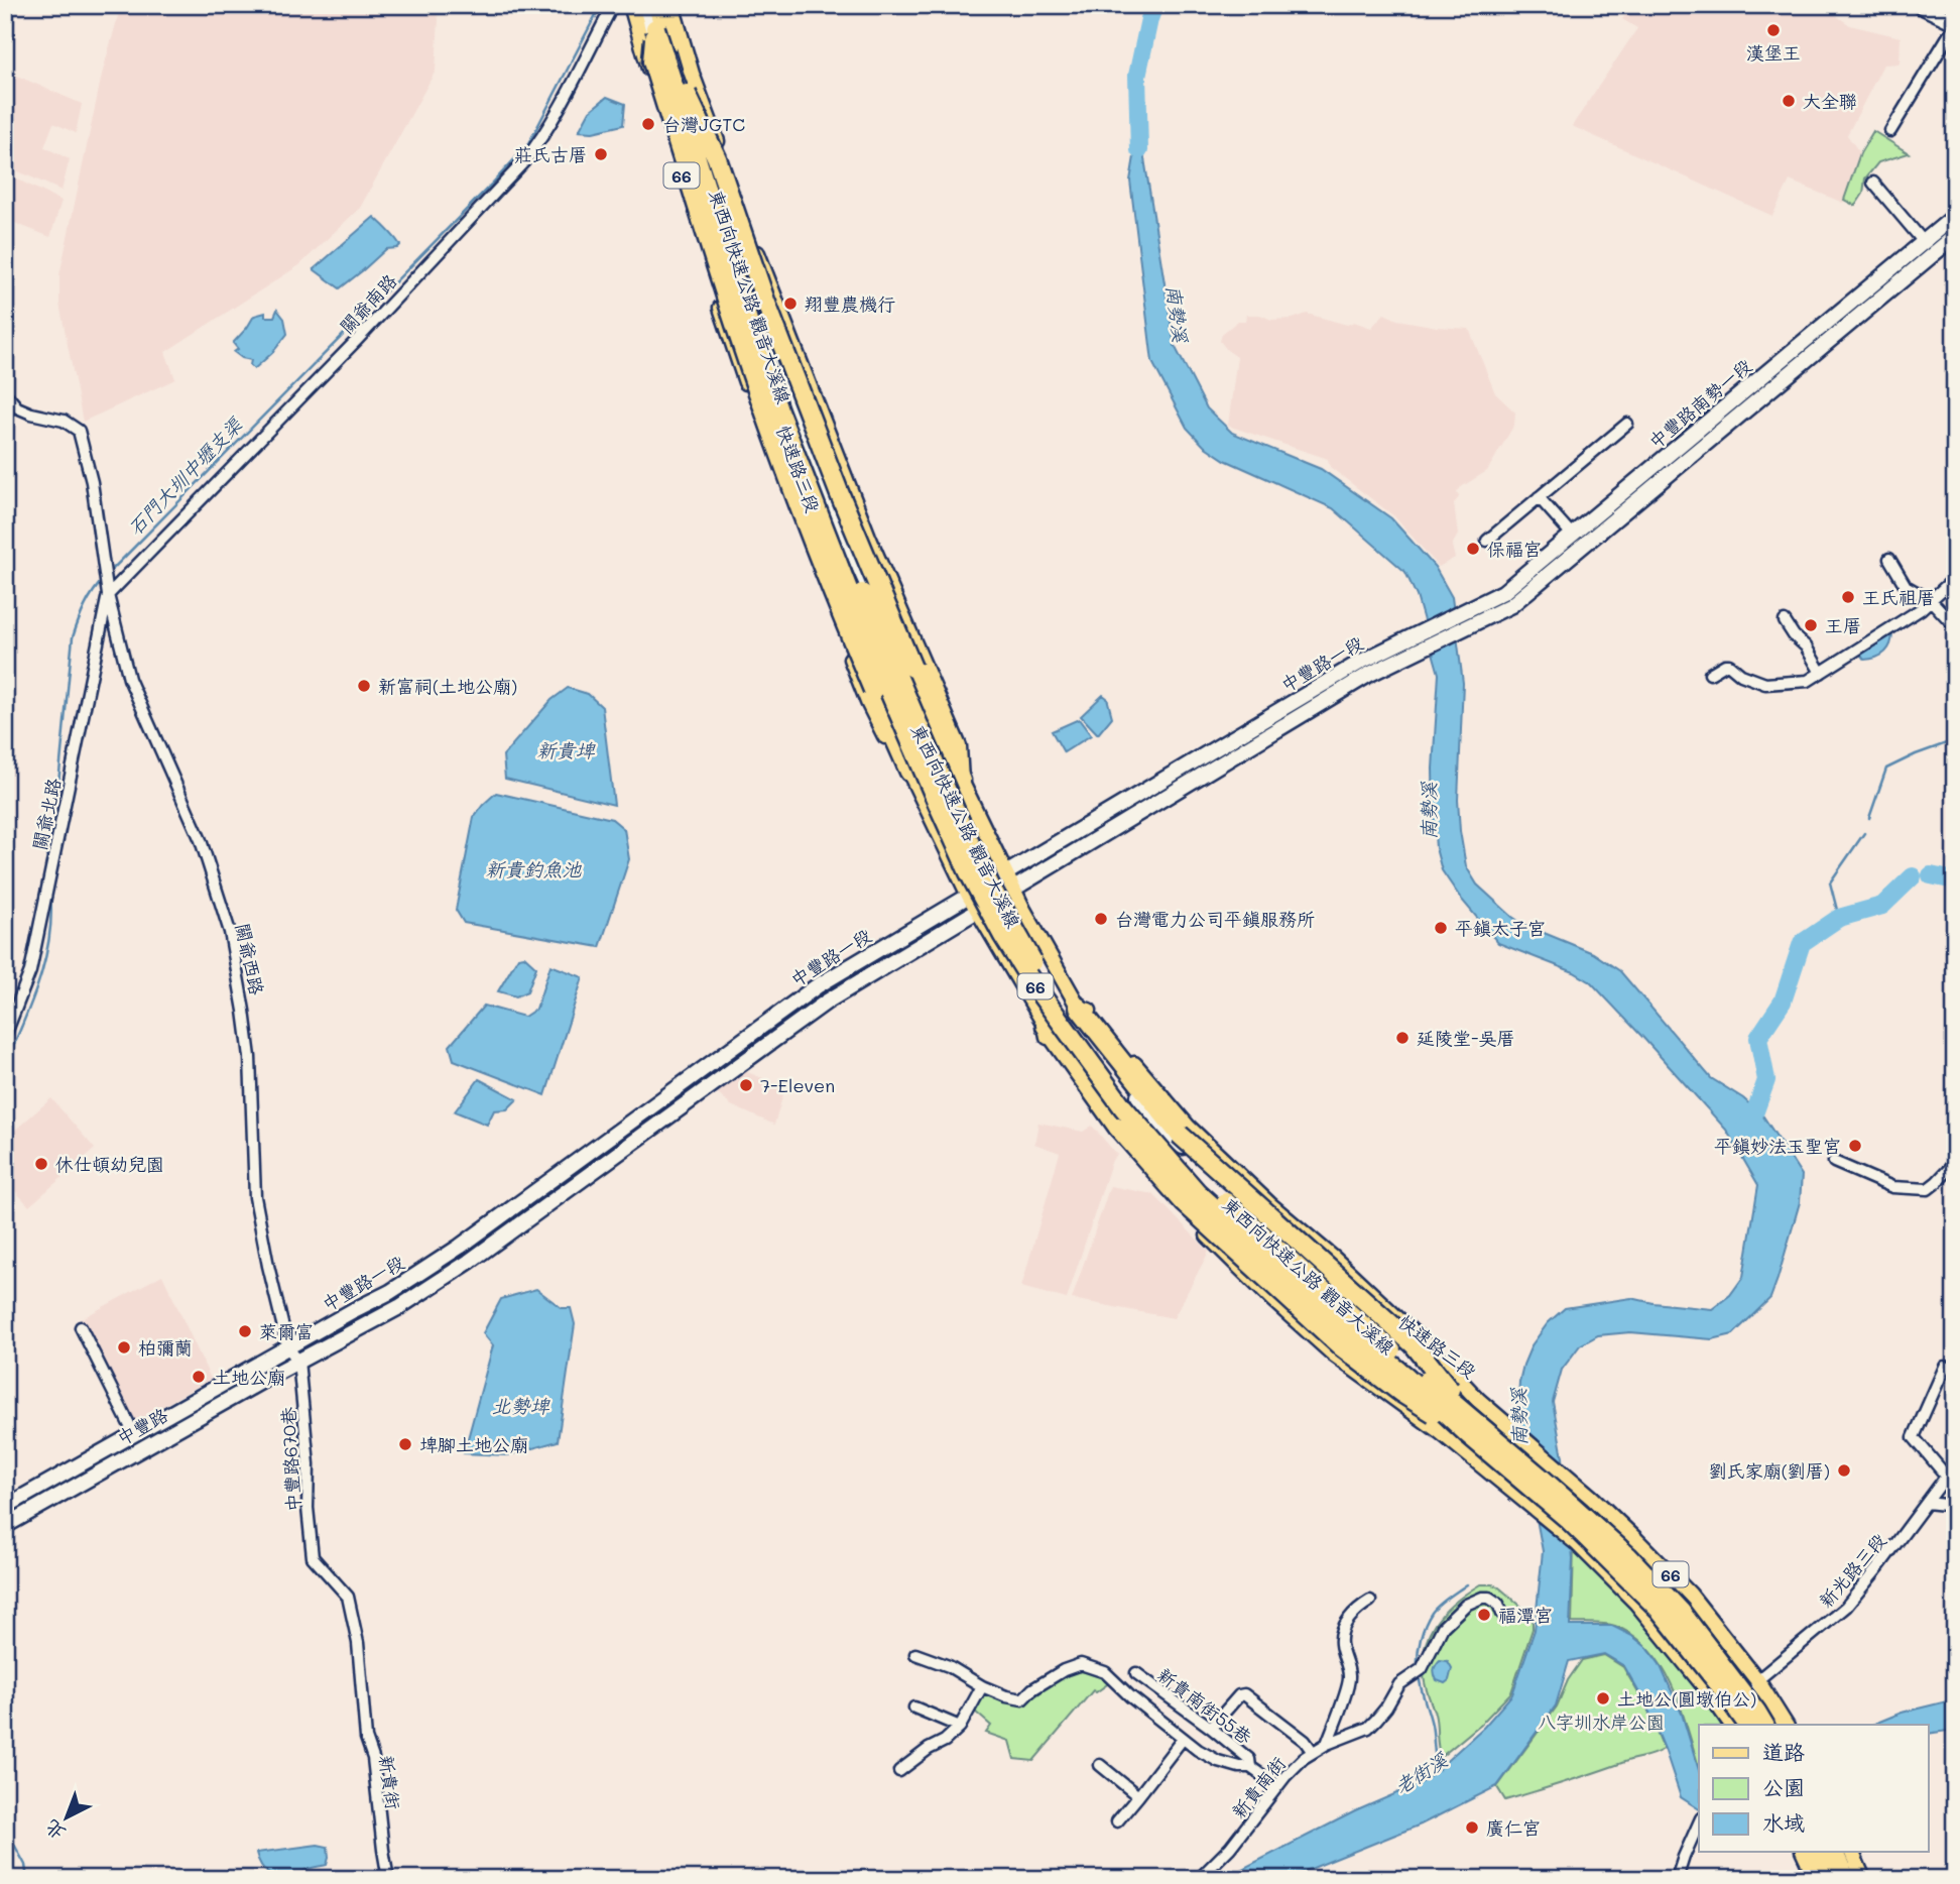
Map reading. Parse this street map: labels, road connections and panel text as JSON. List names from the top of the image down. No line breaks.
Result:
{"streets":{"highway":["66","東西向快速公路 觀音大溪線"],"main road":["中豐路南勢一段","快速路三段","中豐路一段","中豐路"],"street":["關爺南路","關爺北路","關爺西路","中豐路670巷","新光路三段","新貴南街55巷","新貴街","新貴南街"]},"crossings":[["66","快速路三段"],["66","新光路三段"],["關爺南路","關爺北路"],["關爺南路","關爺西路"],["中豐路南勢一段","中豐路一段"],["快速路三段","中豐路一段"],["中豐路一段","關爺西路"],["中豐路一段","中豐路"],["中豐路一段","中豐路670巷"],["關爺北路","關爺西路"],["關爺西路","中豐路"],["中豐路","中豐路670巷"],["中豐路670巷","新貴街"]],"water":["南勢溪","石門大圳中壢支渠","新貴埤","新貴釣魚池","北勢埤","老街溪"],"parks":["八字圳水岸公園"],"places":["漢堡王","大全聯","台灣JGTC","莊氏古厝","翔豐農機行","保福宮","王氏祖厝","王厝","新富祠(土地公廟)","台灣電力公司平鎮服務所","平鎮太子宮","延陵堂-吳厝","7-Eleven","平鎮妙法玉聖宮","休仕頓幼兒園","萊爾富","柏彌蘭","土地公廟","埤腳土地公廟","劉氏家廟(劉厝)","福潭宮","土地公(圓墩伯公)","廣仁宮"],"legend":["道路","公園","水域"],"north":"bottom left"}
